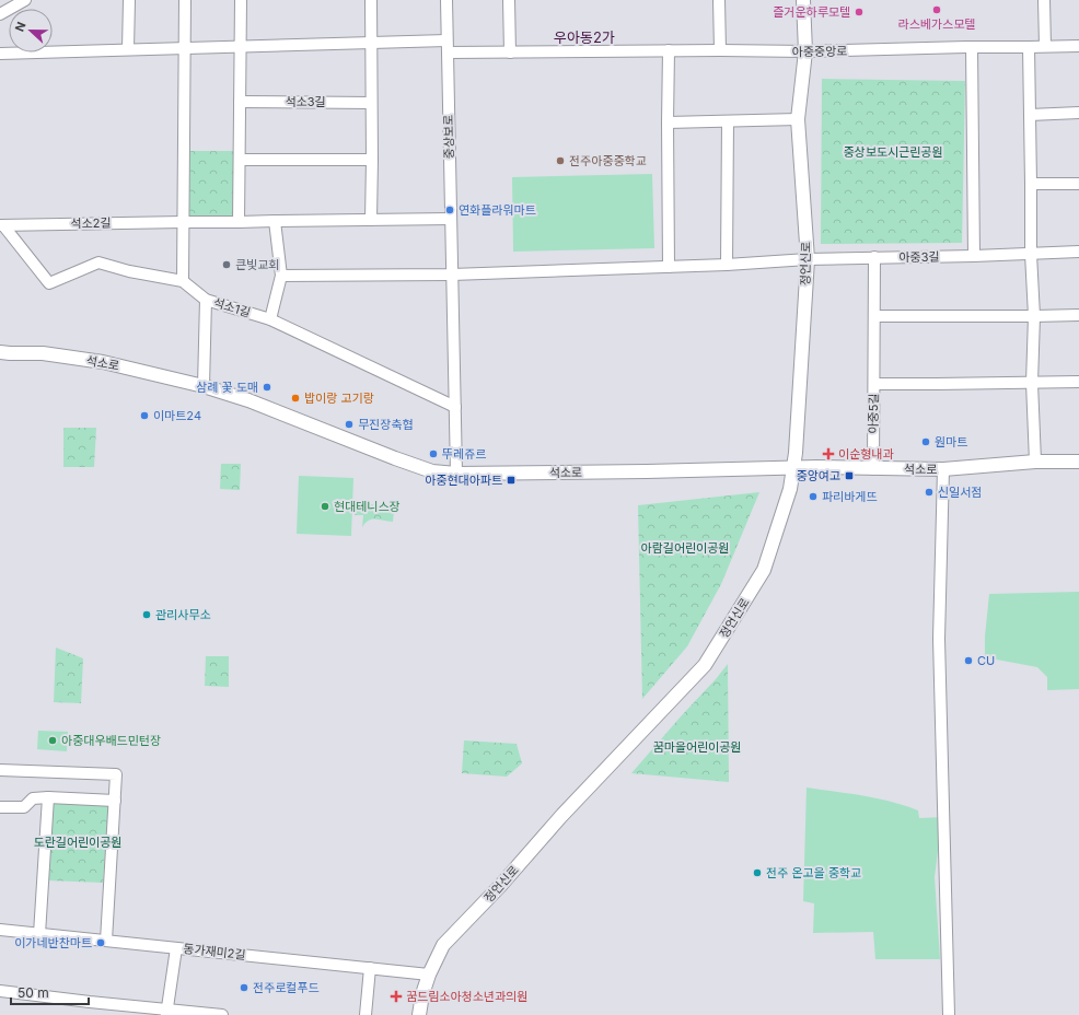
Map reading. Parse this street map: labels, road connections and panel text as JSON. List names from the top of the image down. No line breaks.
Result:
{"streets":{"street":["아중중앙로","석소3길","중상보로","석소2길","아중3길","정언신로","석소1길","석소로","아중5길","동가재미2길"]},"crossings":[["아중중앙로","중상보로"],["아중중앙로","정언신로"],["중상보로","석소2길"],["중상보로","아중3길"],["중상보로","석소1길"],["중상보로","석소로"],["석소2길","석소1길"],["아중3길","정언신로"],["아중3길","아중5길"],["정언신로","석소로"],["정언신로","동가재미2길"],["석소로","아중5길"]],"districts":["우아동2가"],"parks":["중상보도시근린공원","아람길어린이공원","꿈마을어린이공원","도란길어린이공원"],"places":{"other":["라스베가스모텔","즐거운하루모텔","전주아중중학교","연화플라워마트","큰빛교회","삼례 꽃 도매","밥이랑 고기랑","이마트24","무진장축협","원마트","뚜레쥬르","신일서점","파리바게뜨","현대테니스장","관리사무소","CU","아중대우배드민턴장","전주 온고을 중학교","이가네반찬마트","전주로컬푸드"],"health":["이순형내과","꿈드림소아청소년과의원"],"transit":["중앙여고","아중현대아파트"]},"scale_bar":"50 m","north":"left"}
